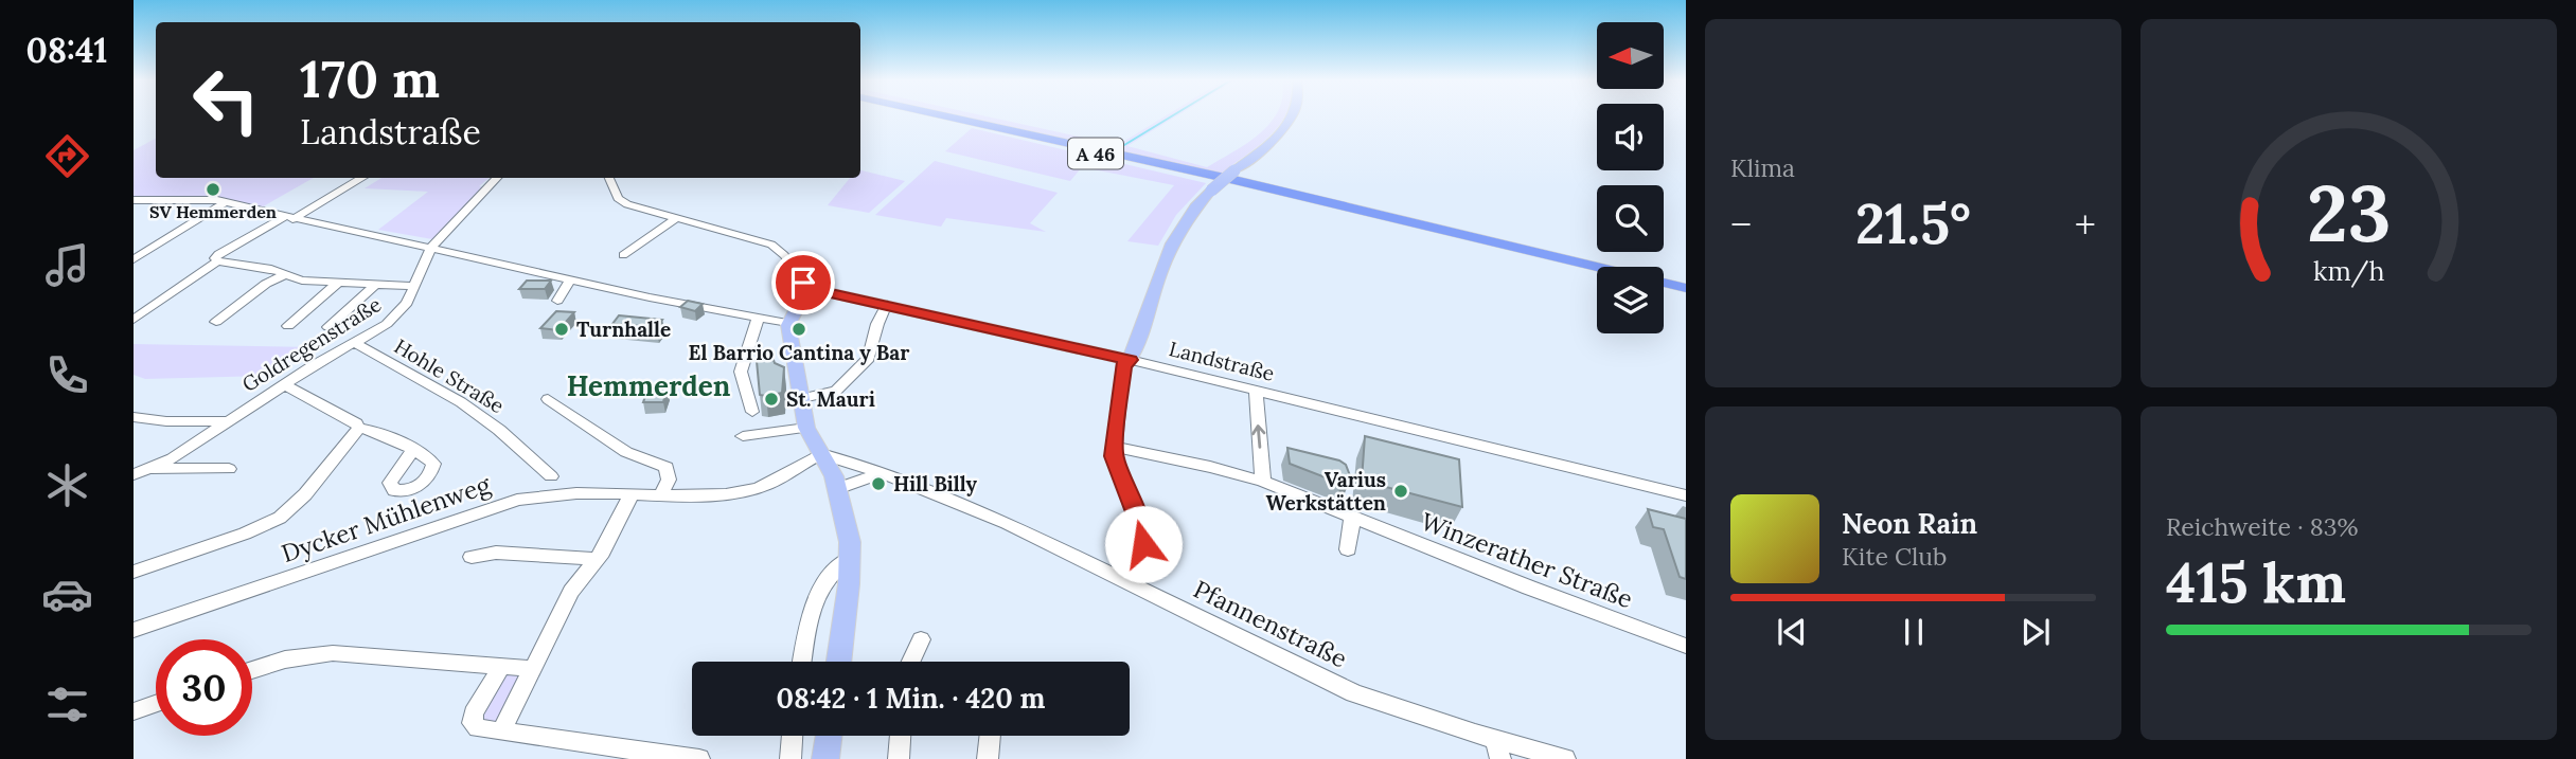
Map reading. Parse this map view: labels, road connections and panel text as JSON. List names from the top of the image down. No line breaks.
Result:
{"streets":{"highway":["A 46"],"main road":["Landstraße"],"street":["Goldregenstraße","Hohle Straße","Dycker Mühlenweg","Winzerather Straße","Pfannenstraße"]},"crossings":[["Goldregenstraße","Hohle Straße"],["Hohle Straße","Dycker Mühlenweg"],["Dycker Mühlenweg","Pfannenstraße"]],"districts":["Hemmerden"],"places":["SV Hemmerden","Turnhalle","El Barrio Cantina y Bar","St. Mauri","Hill Billy","Varius Werkstätten"],"north":"left","page":{"tabs":"08:41","tile":["Klima",["Reichweite · 83%","415 km"]],"turn":["170 m","Landstraße"],"heat":["−","21.5°","+"],"song":["Neon Rain","Kite Club"],"limit":"30","trip":"08:42 · 1 Min. · 420 m","gauge":["23","km/h"]}}
